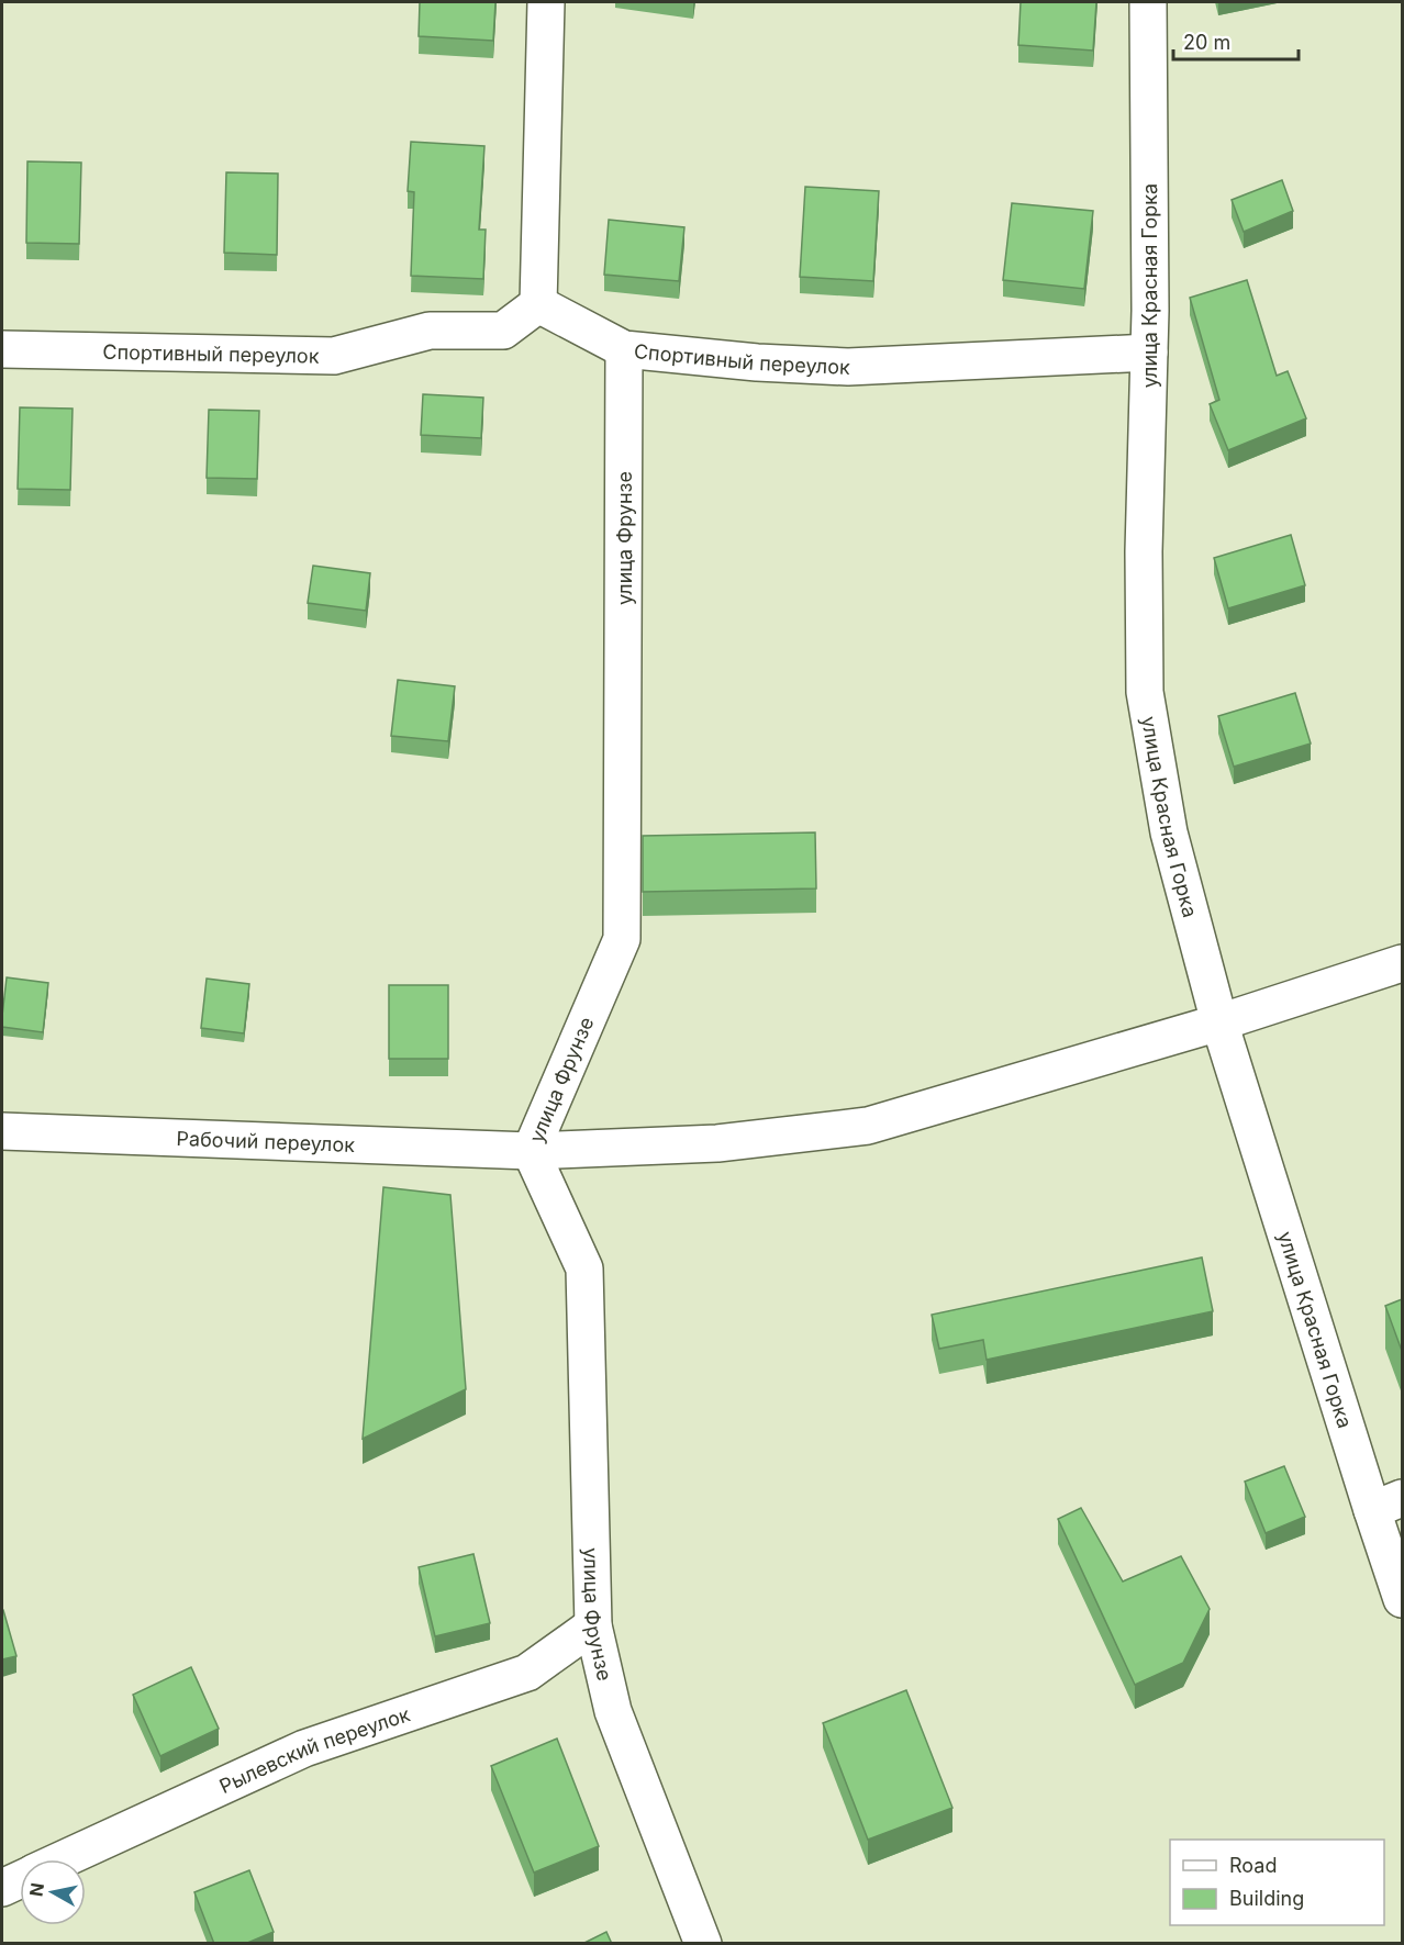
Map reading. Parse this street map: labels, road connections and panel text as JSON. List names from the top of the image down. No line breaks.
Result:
{"streets":{"street":["улица Красная Горка","Спортивный переулок","улица Фрунзе","Рабочий переулок","Рылевский переулок"]},"crossings":[["улица Красная Горка","Спортивный переулок"],["улица Красная Горка","Рабочий переулок"],["Спортивный переулок","улица Фрунзе"],["улица Фрунзе","Рабочий переулок"],["улица Фрунзе","Рылевский переулок"]],"legend":["Road","Building"],"scale_bar":"20 m","north":"left"}
